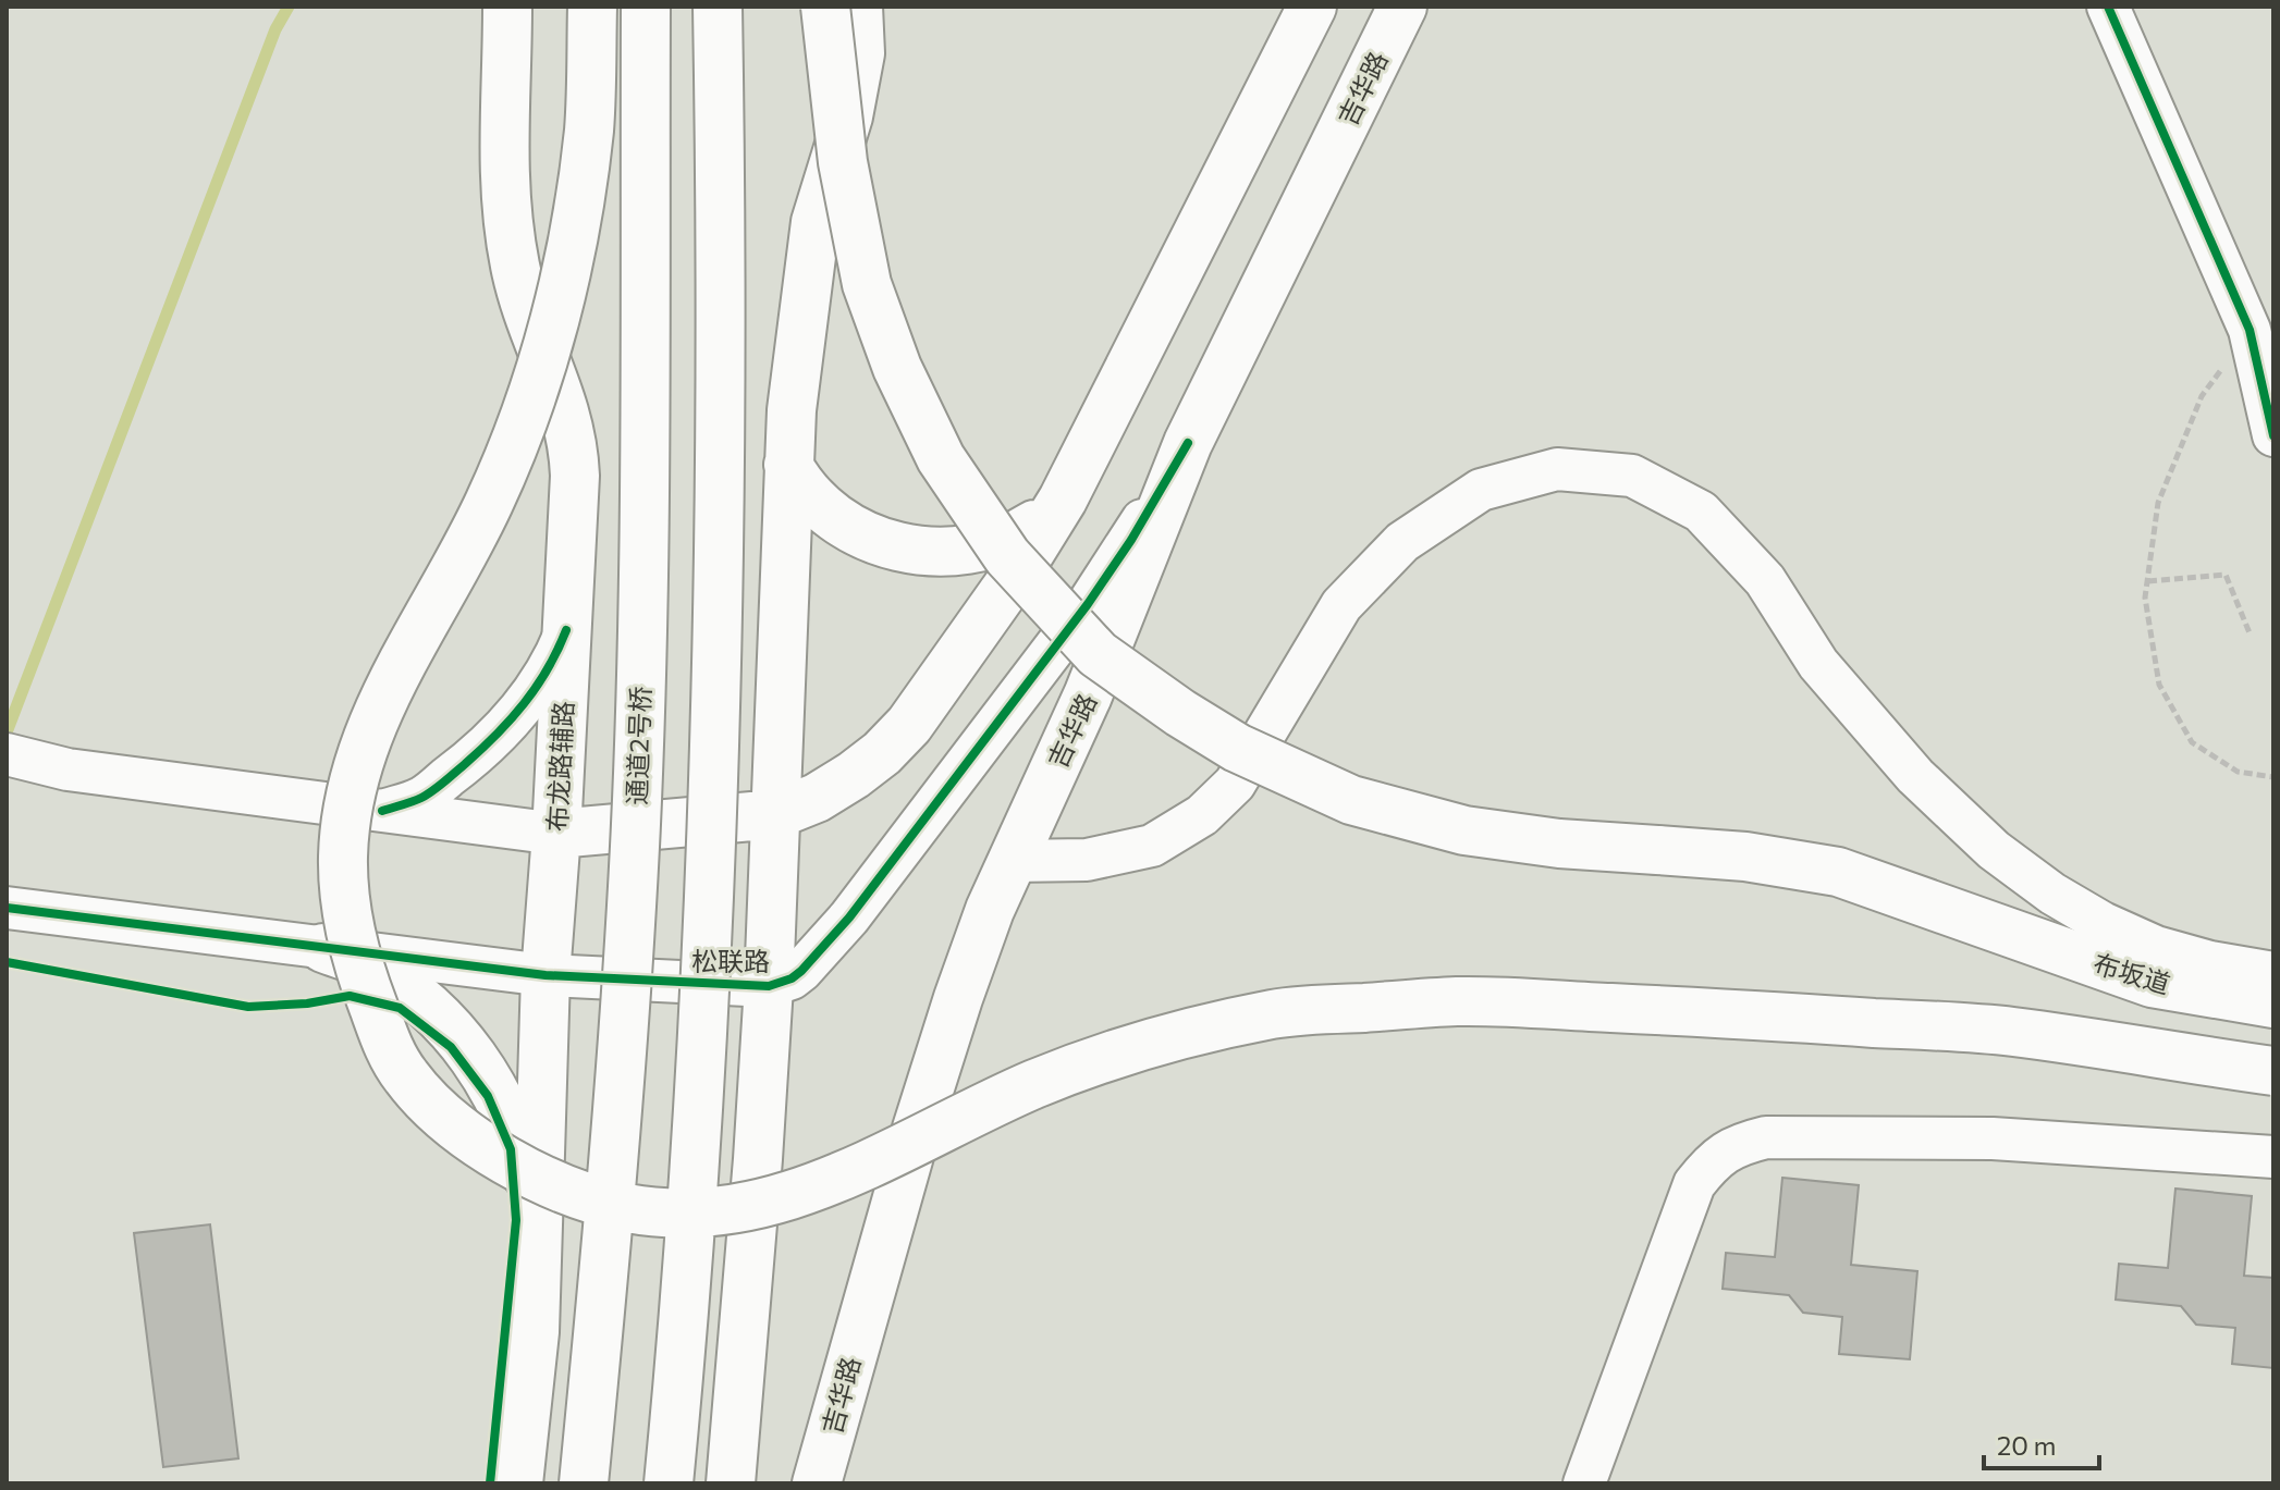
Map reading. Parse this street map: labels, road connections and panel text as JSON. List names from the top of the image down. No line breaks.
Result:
{"streets":{"main road":["吉华路","通道2号桥","布龙路辅路","布坂道"],"street":["松联路"]},"crossings":[["吉华路","松联路"],["布龙路辅路","松联路"]],"scale_bar":"20 m"}
